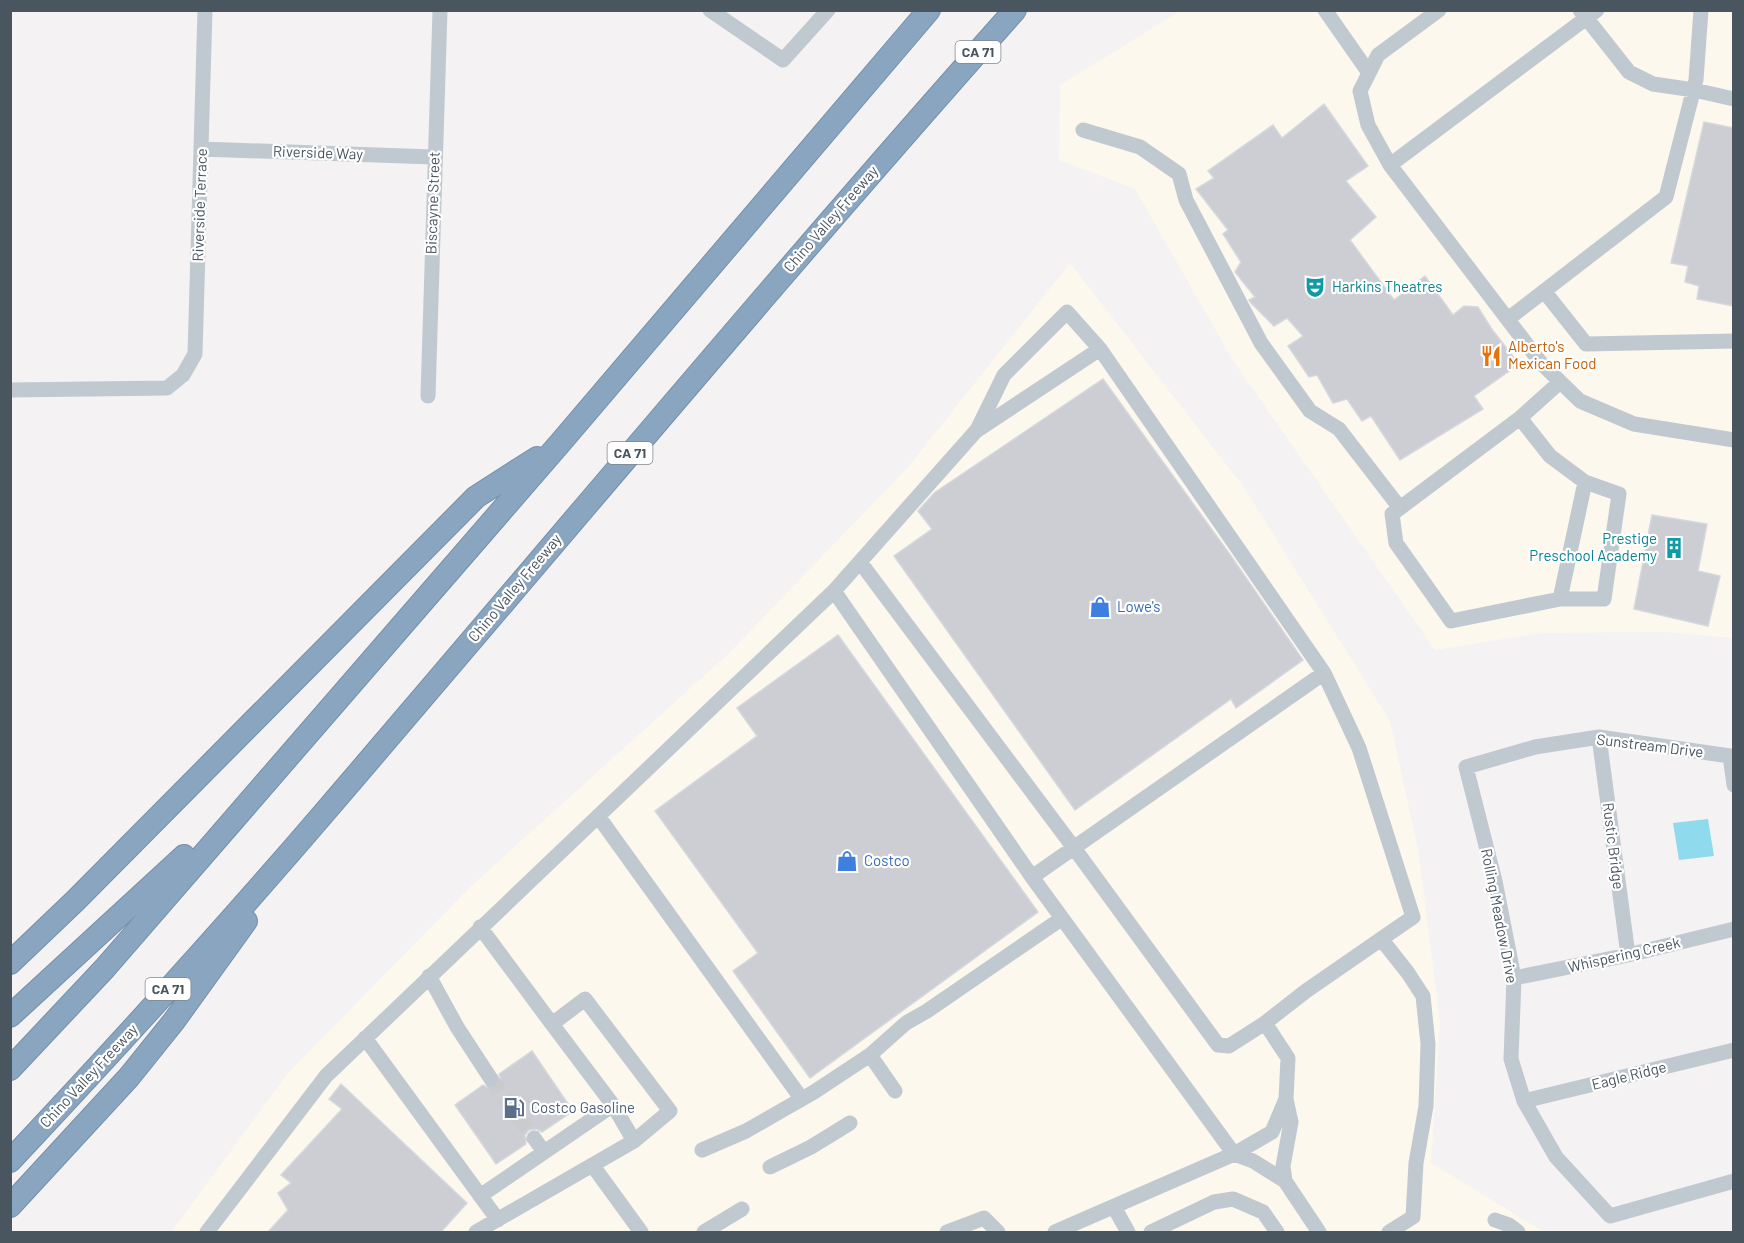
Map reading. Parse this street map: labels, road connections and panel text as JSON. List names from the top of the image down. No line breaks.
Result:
{"streets":{"highway":["CA 71","Chino Valley Freeway"],"street":["Riverside Way","Biscayne Street","Riverside Terrace","Sunstream Drive","Rustic Bridge","Rolling Meadow Drive","Whispering Creek","Eagle Ridge"]},"crossings":[["Riverside Way","Biscayne Street"],["Riverside Way","Riverside Terrace"],["Sunstream Drive","Rustic Bridge"],["Sunstream Drive","Rolling Meadow Drive"],["Rustic Bridge","Whispering Creek"],["Rolling Meadow Drive","Whispering Creek"],["Rolling Meadow Drive","Eagle Ridge"]],"places":{"theatre":["Harkins Theatres"],"restaurant":["Alberto's Mexican Food"],"building":["Prestige Preschool Academy"],"shop":["Lowe's","Costco"],"fuel station":["Costco Gasoline"]}}
